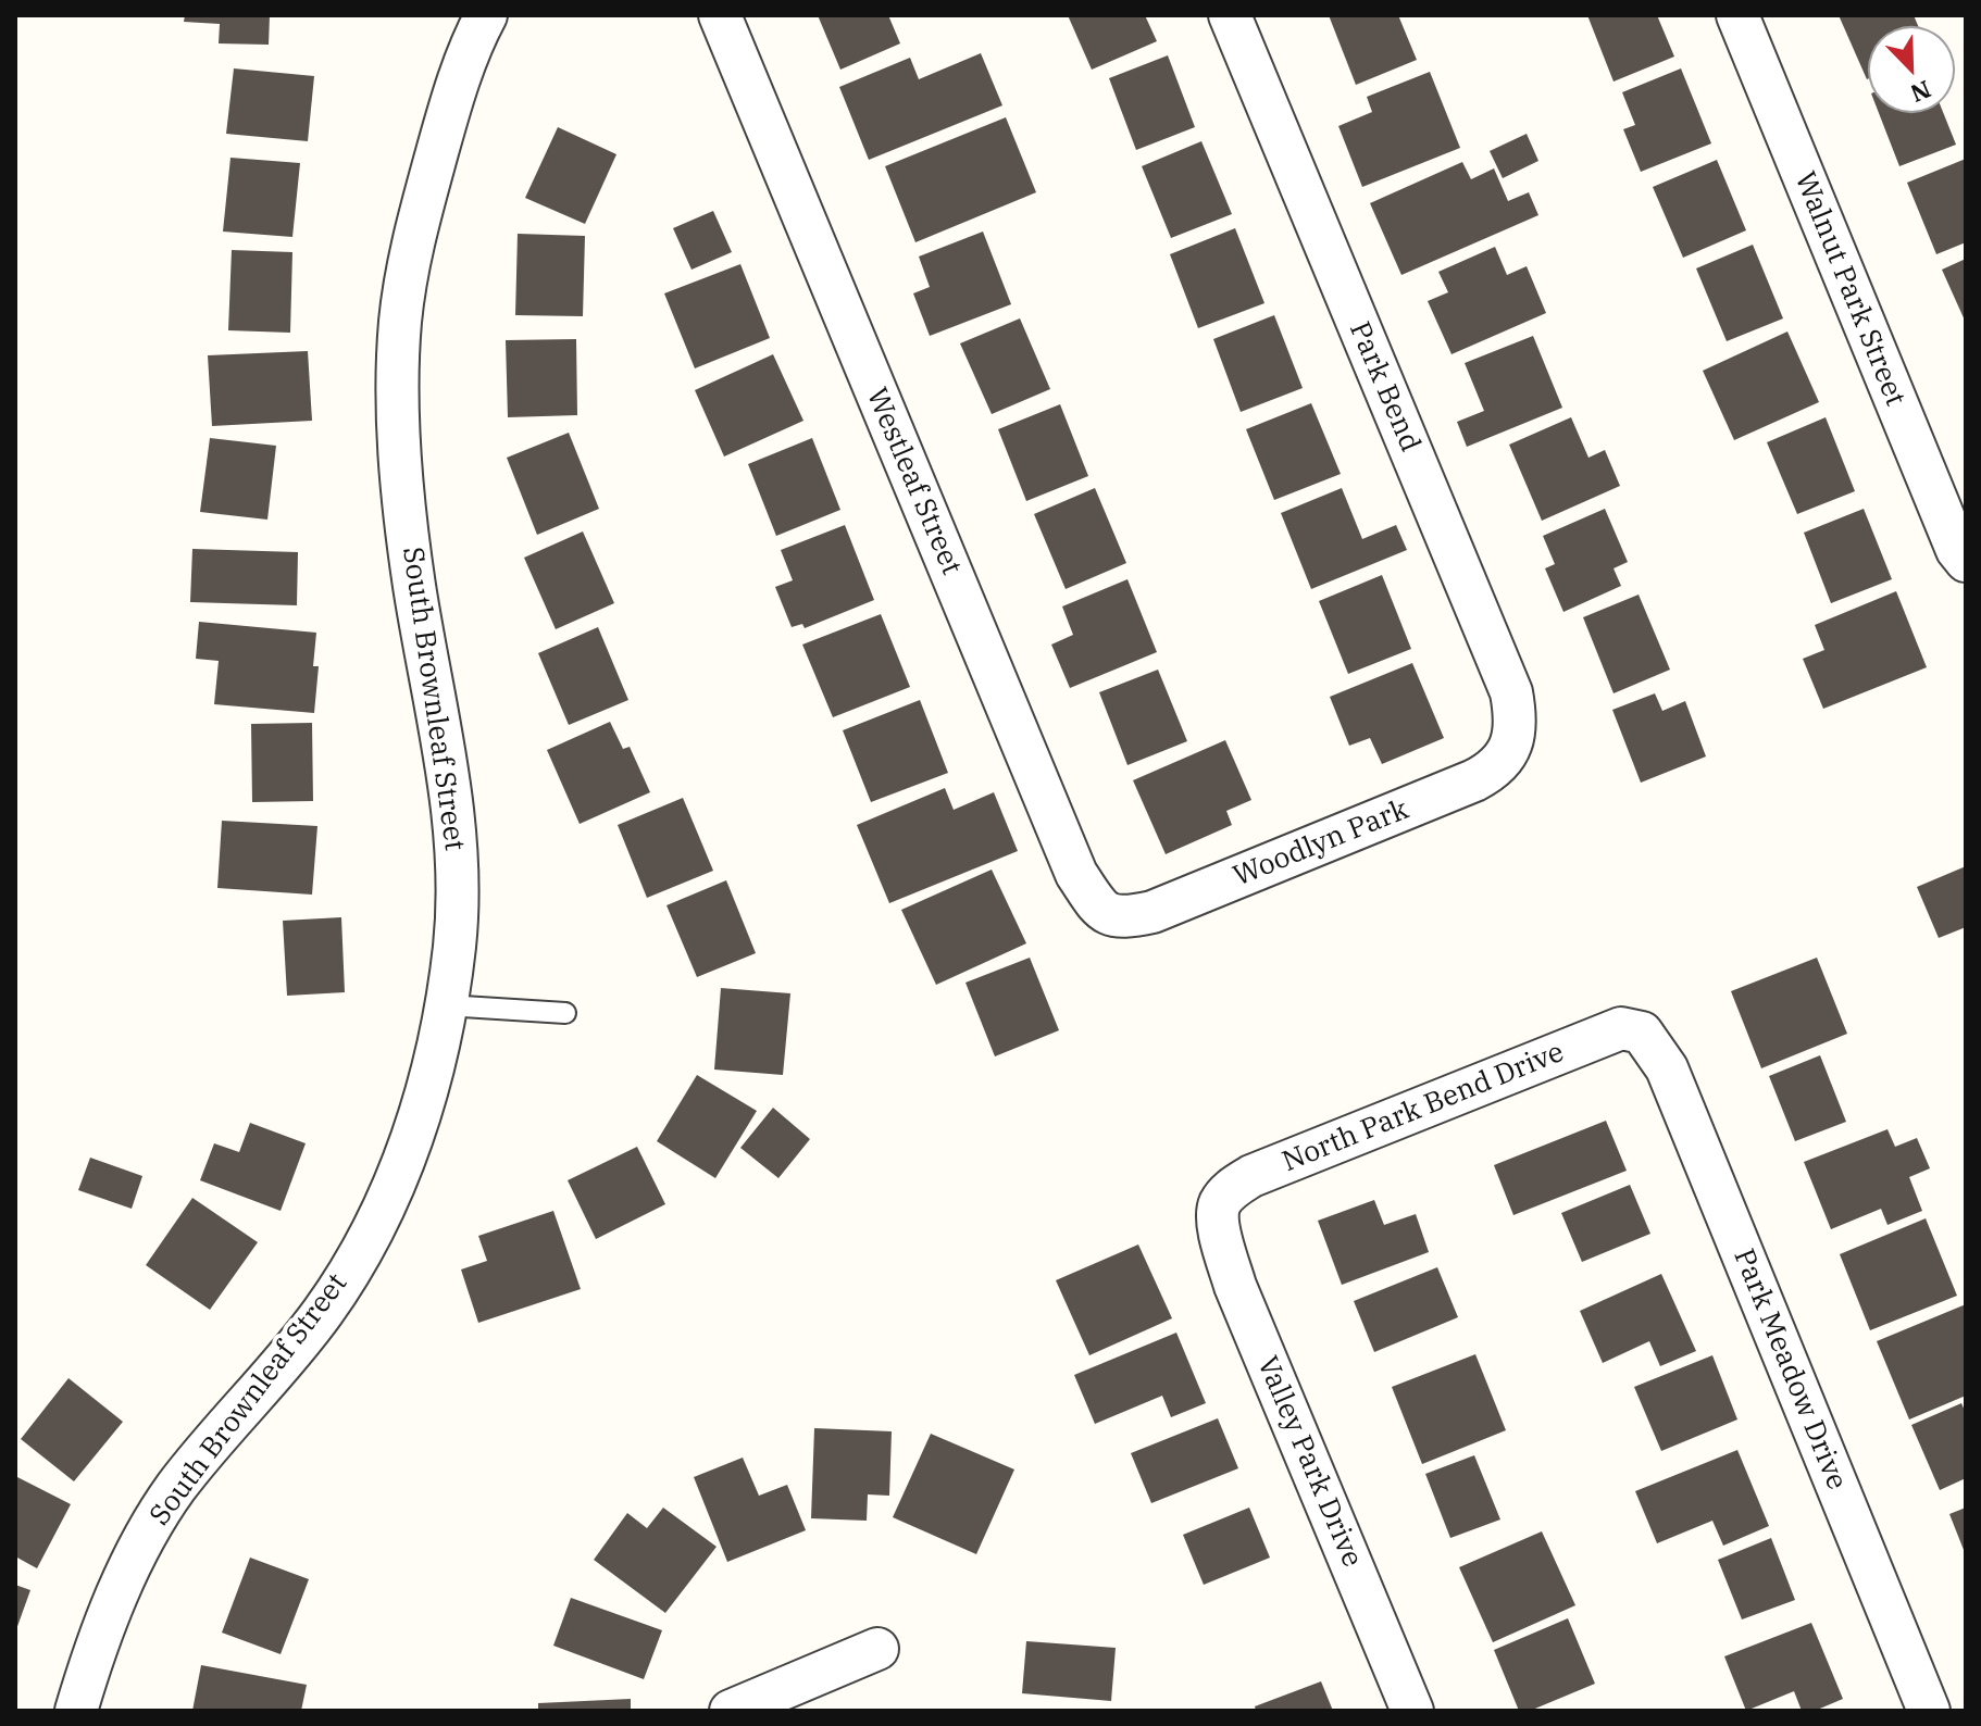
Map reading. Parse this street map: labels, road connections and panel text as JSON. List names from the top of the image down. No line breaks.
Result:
{"streets":{"street":["Walnut Park Street","Park Bend","Westleaf Street","South Brownleaf Street","Woodlyn Park","North Park Bend Drive","Park Meadow Drive","Valley Park Drive"]},"crossings":[["Park Bend","Woodlyn Park"],["Westleaf Street","Woodlyn Park"],["North Park Bend Drive","Park Meadow Drive"],["North Park Bend Drive","Valley Park Drive"]],"north":"bottom right"}
